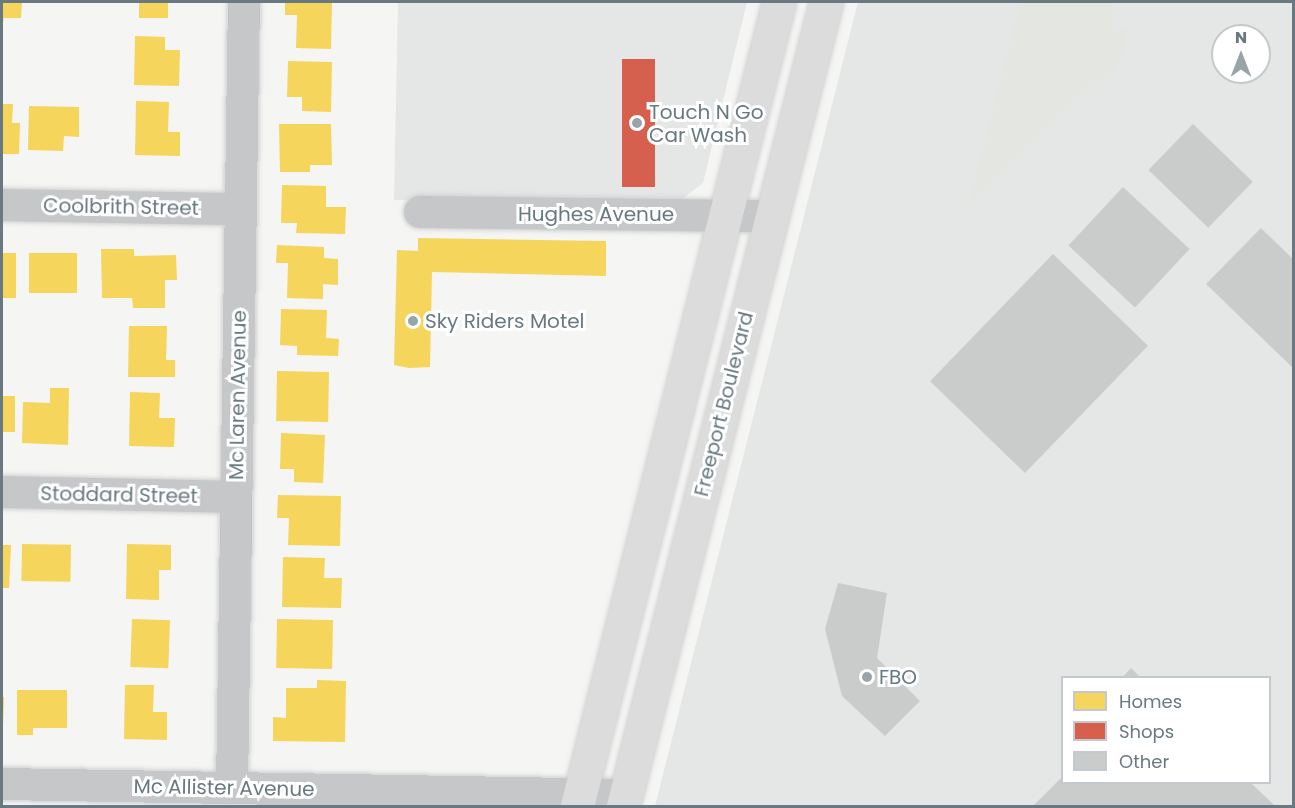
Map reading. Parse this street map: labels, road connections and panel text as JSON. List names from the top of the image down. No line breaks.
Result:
{"streets":{"main road":["Freeport Boulevard"],"street":["Coolbrith Street","Hughes Avenue","Mc Laren Avenue","Stoddard Street","Mc Allister Avenue"]},"crossings":[["Coolbrith Street","Mc Laren Avenue"],["Hughes Avenue","Freeport Boulevard"],["Mc Laren Avenue","Stoddard Street"],["Mc Laren Avenue","Mc Allister Avenue"],["Freeport Boulevard","Mc Allister Avenue"]],"places":["Touch N Go Car Wash","Sky Riders Motel","FBO"],"legend":["Homes","Shops","Other"],"north":"top"}
